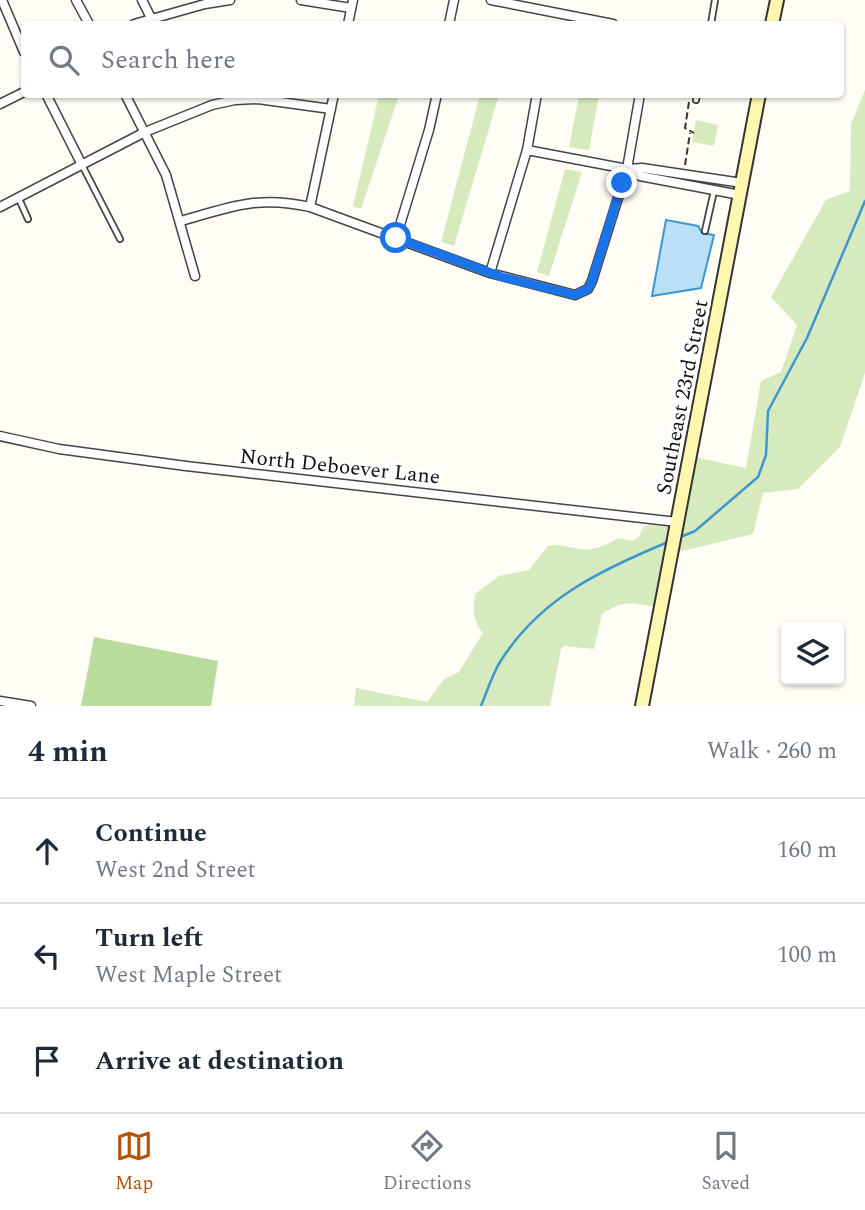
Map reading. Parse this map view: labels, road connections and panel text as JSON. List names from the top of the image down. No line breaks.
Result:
{"streets":{"street":["Southeast 23rd Street","North Deboever Lane"]},"crossings":[["Southeast 23rd Street","North Deboever Lane"]],"page":{"search":"Search here","heading":["4 min","Walk · 260 m"],"list":[["Continue","West 2nd Street","160 m"],["Turn left","West Maple Street","100 m"],"Arrive at destination"],"nav":["Map","Directions","Saved"]}}
